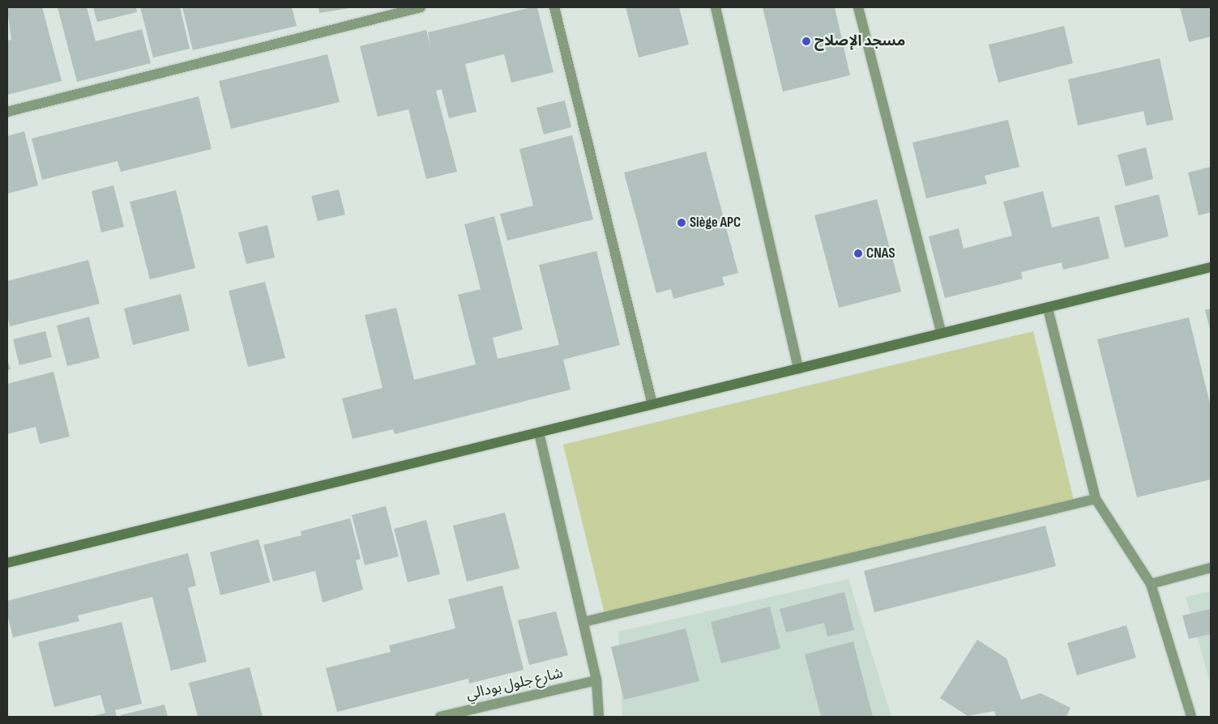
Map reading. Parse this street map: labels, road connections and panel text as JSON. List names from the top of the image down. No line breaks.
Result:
{"streets":{"street":["شارع جلول بودالي"]},"places":["مسجد الإصلاح","Siège APC","CNAS"]}
